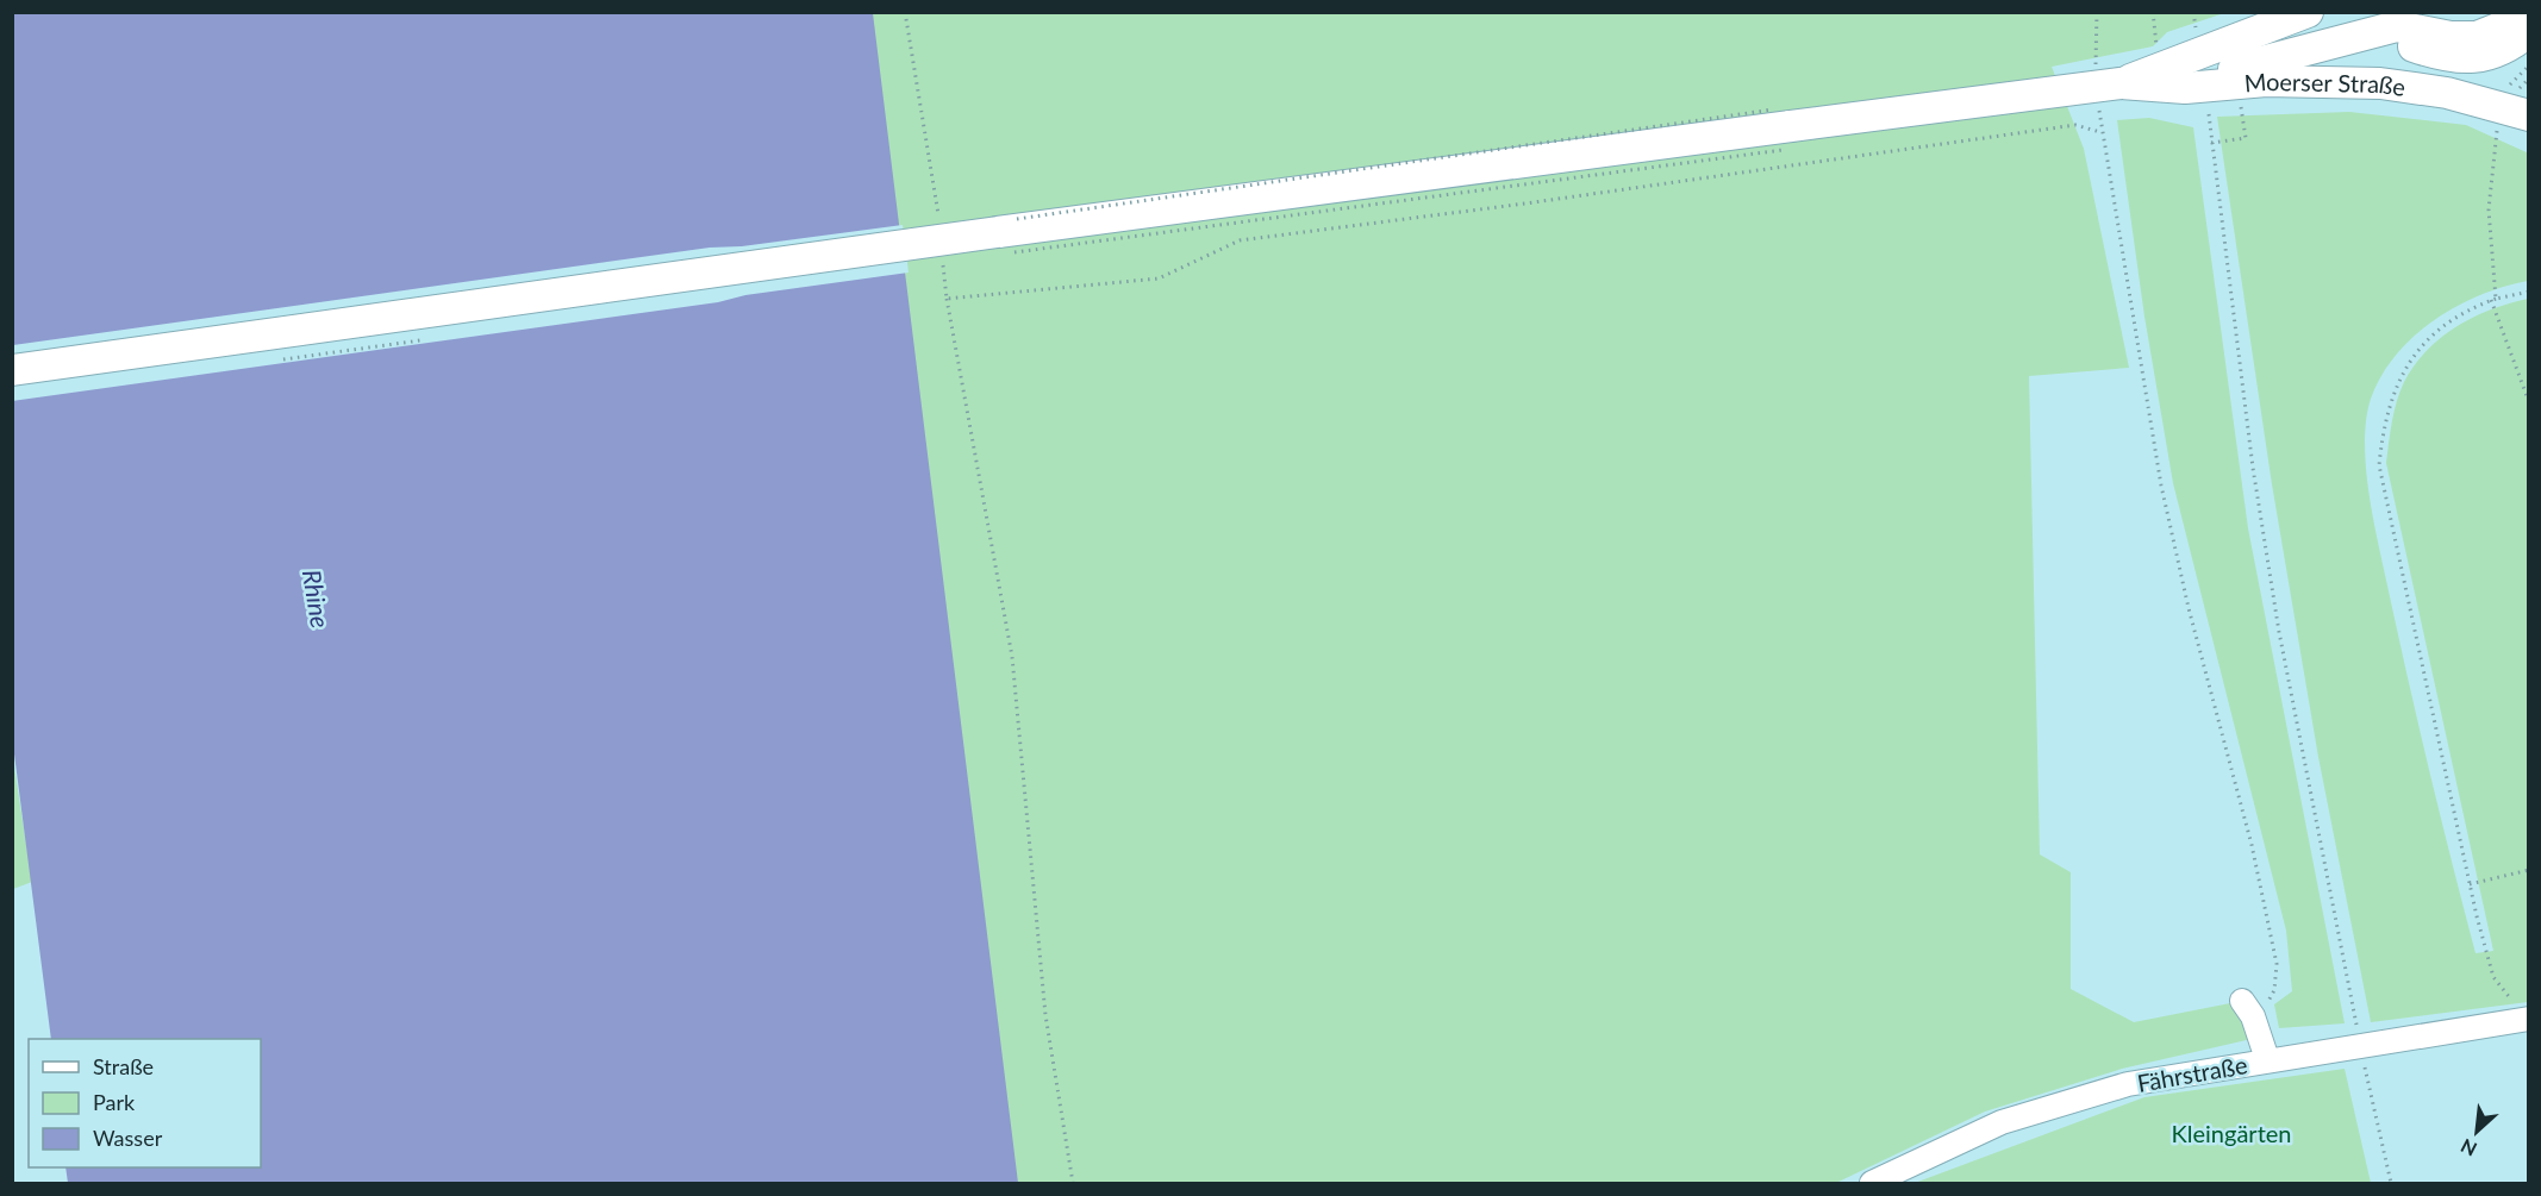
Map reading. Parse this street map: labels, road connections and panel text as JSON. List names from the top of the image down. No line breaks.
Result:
{"streets":{"main road":["Moerser Straße"],"lane":["Fährstraße"]},"water":["Rhine"],"parks":["Kleingärten"],"legend":["Straße","Park","Wasser"],"north":"bottom left"}
